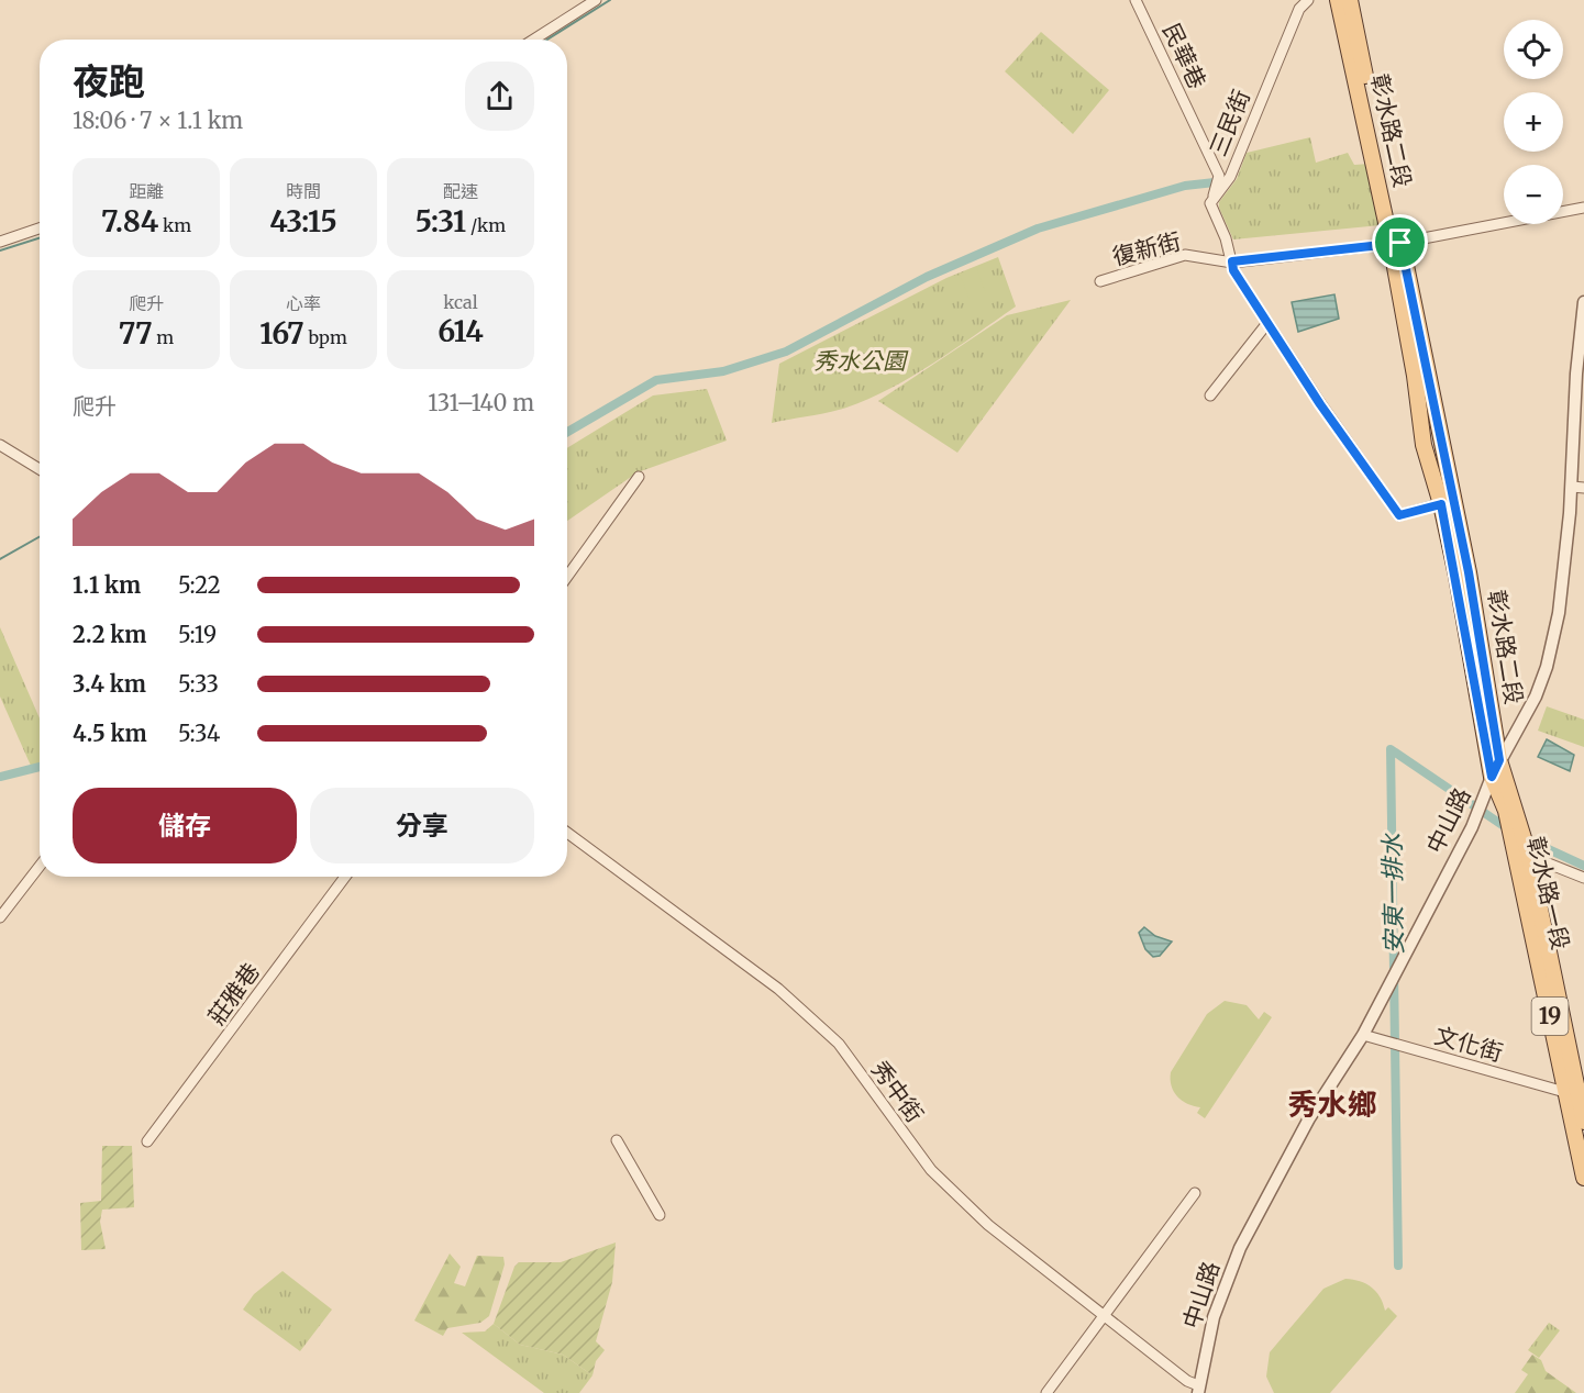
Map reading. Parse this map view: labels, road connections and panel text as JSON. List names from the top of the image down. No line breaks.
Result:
{"streets":{"main road":["彰水路二段","彰水路一段","19"],"street":["民華巷","三民街","復新街","中山路","莊雅巷","文化街","秀中街"]},"crossings":[["民華巷","三民街"],["彰水路二段","復新街"],["彰水路二段","中山路"],["彰水路二段","彰水路一段"],["中山路","彰水路一段"],["中山路","文化街"],["中山路","秀中街"],["彰水路一段","文化街"]],"districts":["秀水鄉"],"water":["安東一排水"],"parks":["秀水公園"],"page":{"map_buttons":["+","−"],"heading":["夜跑","18:06 · 7 × 1.1 km"],"stats":[["距離","7.84 km"],["時間","43:15"],["配速","5:31 /km"],["爬升","77 m"],["心率","167 bpm"],["kcal","614"]],"chart":["爬升","131–140 m"],"list":[{"name":"1.1 km","note":"5:22"},{"name":"2.2 km","note":"5:19"},{"name":"3.4 km","note":"5:33"},{"name":"4.5 km","note":"5:34"}],"buttons":["儲存","分享"]}}
